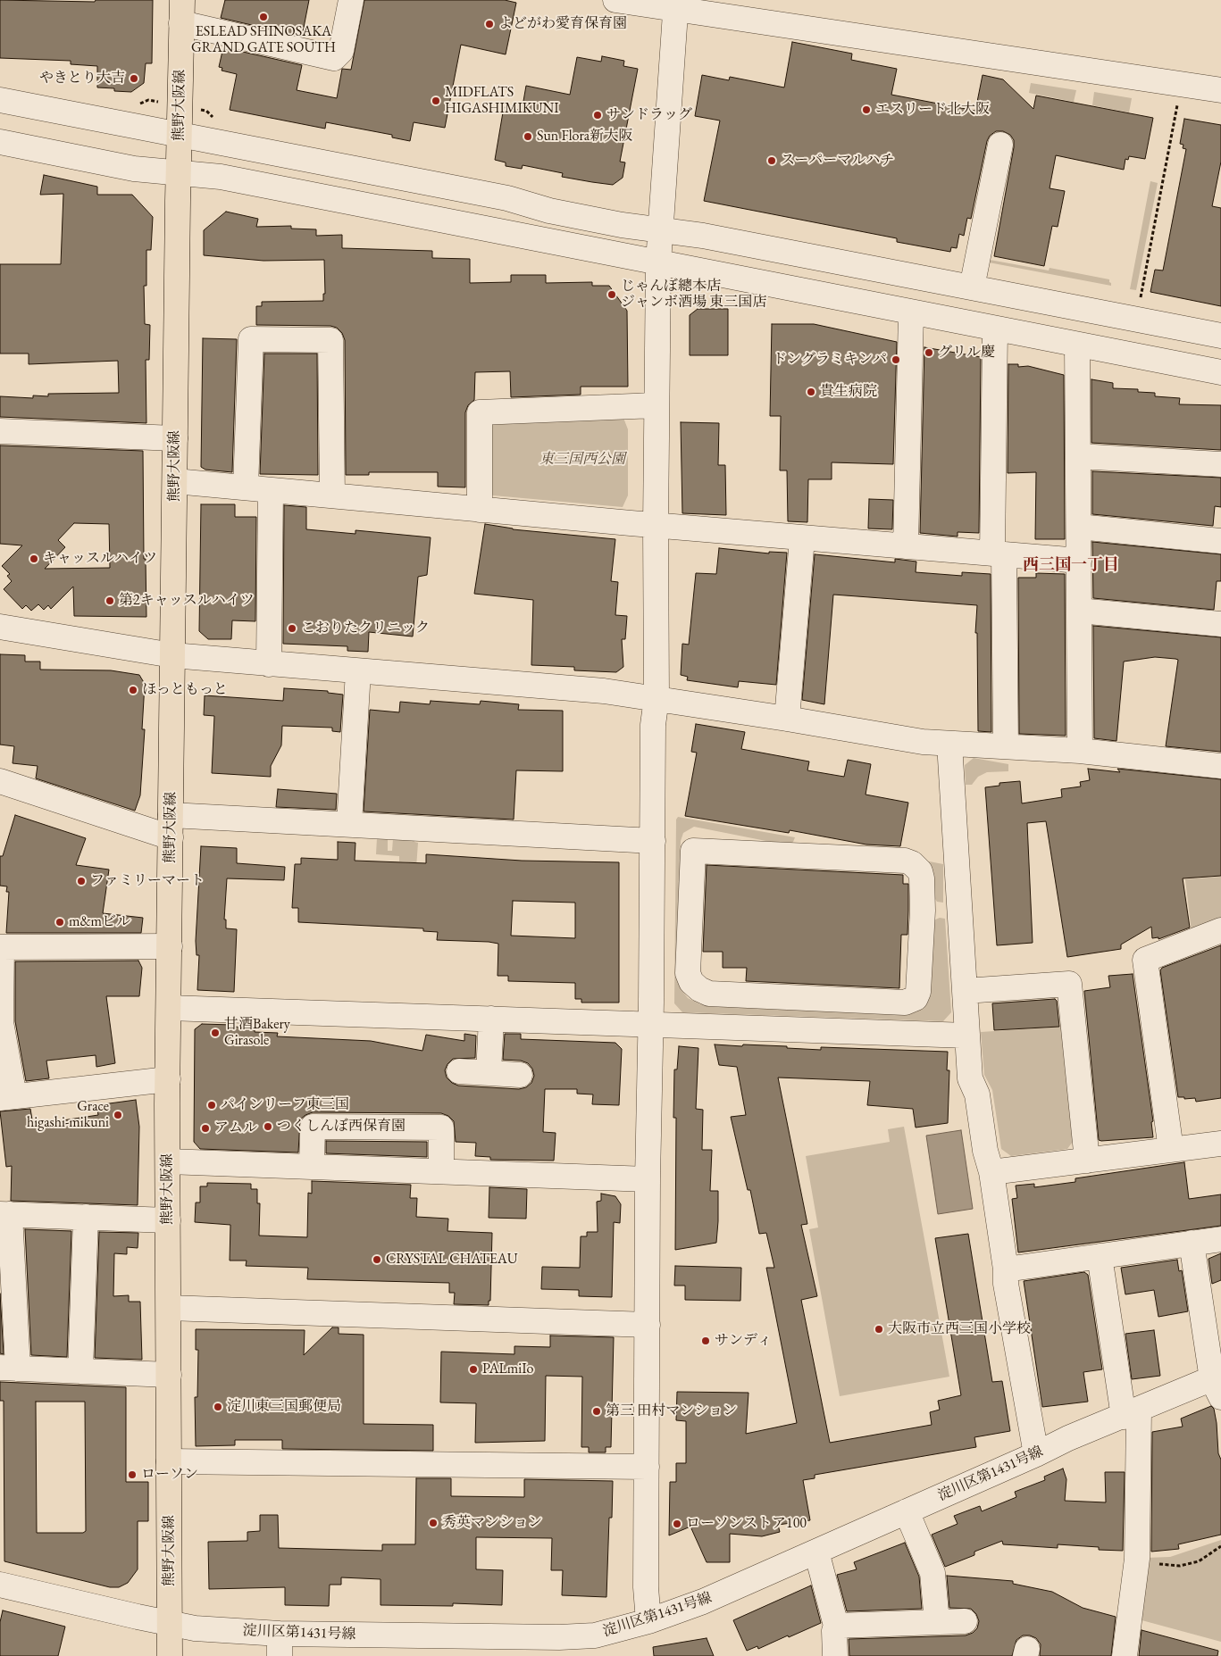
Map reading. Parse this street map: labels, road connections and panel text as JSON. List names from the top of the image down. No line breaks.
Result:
{"streets":{"main road":["熊野大阪線"],"street":["淀川区第1431号線"]},"crossings":[["熊野大阪線","淀川区第1431号線"]],"districts":["西三国一丁目"],"parks":["東三国西公園"],"places":["ESLEAD SHINOSAKA GRAND GATE SOUTH","よどがわ愛育保育園","やきとり大吉","MIDFLATS HIGASHIMIKUNI","エスリード北大阪","サンドラッグ","Sun Flora新大阪","スーパーマルハチ","じゃんぼ總本店 ジャンボ酒場 東三国店","グリル慶","ドングラミキンパ","貴生病院","キャッスルハイツ","第2キャッスルハイツ","こおりたクリニック","ほっともっと","ファミリーマート","m&mビル","甘酒Bakery Girasole","パインリーフ東三国","Grace higashi-mikuni","つくしんぼ西保育園","アムル","CRYSTAL CHATEAU","大阪市立西三国小学校","サンディ","PALmiIo","淀川東三国郵便局","第三 田村マンション","ローソン","秀英マンション","ローソンストア100"]}
